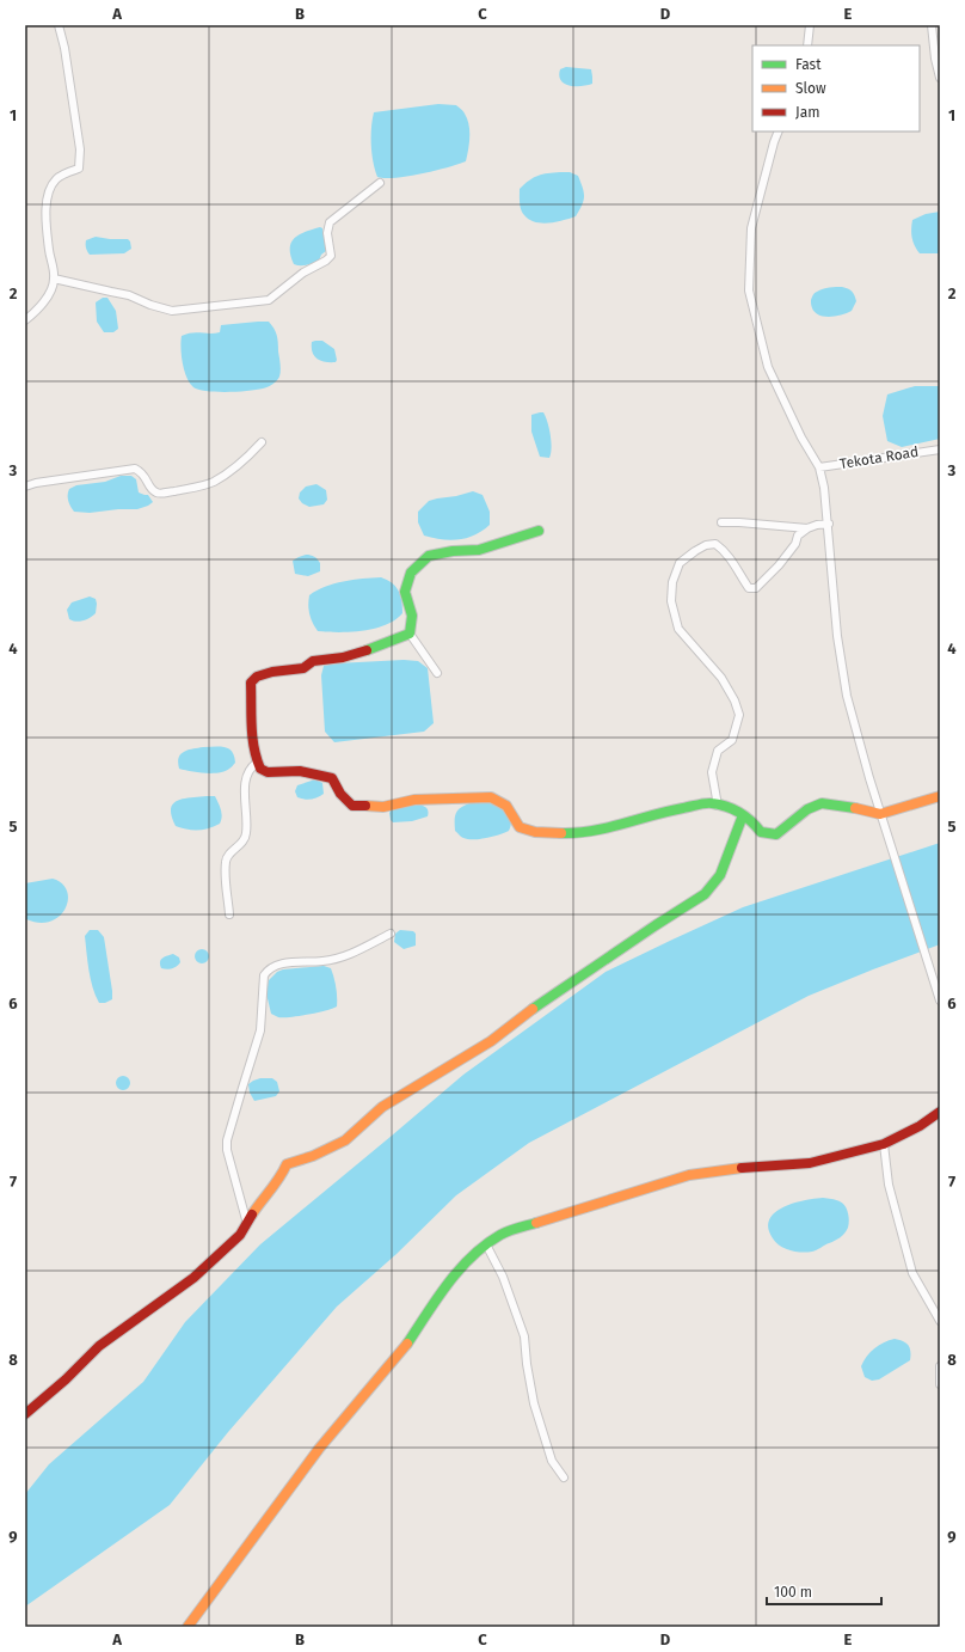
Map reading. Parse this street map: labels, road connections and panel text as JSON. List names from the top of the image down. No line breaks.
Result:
{"streets":{"street":["Tekota Road"]},"legend":["Fast","Slow","Jam"],"scale_bar":"100 m","grid":{"columns":["A","B","C","D","E"],"rows":["1","2","3","4","5","6","7","8","9"]}}
